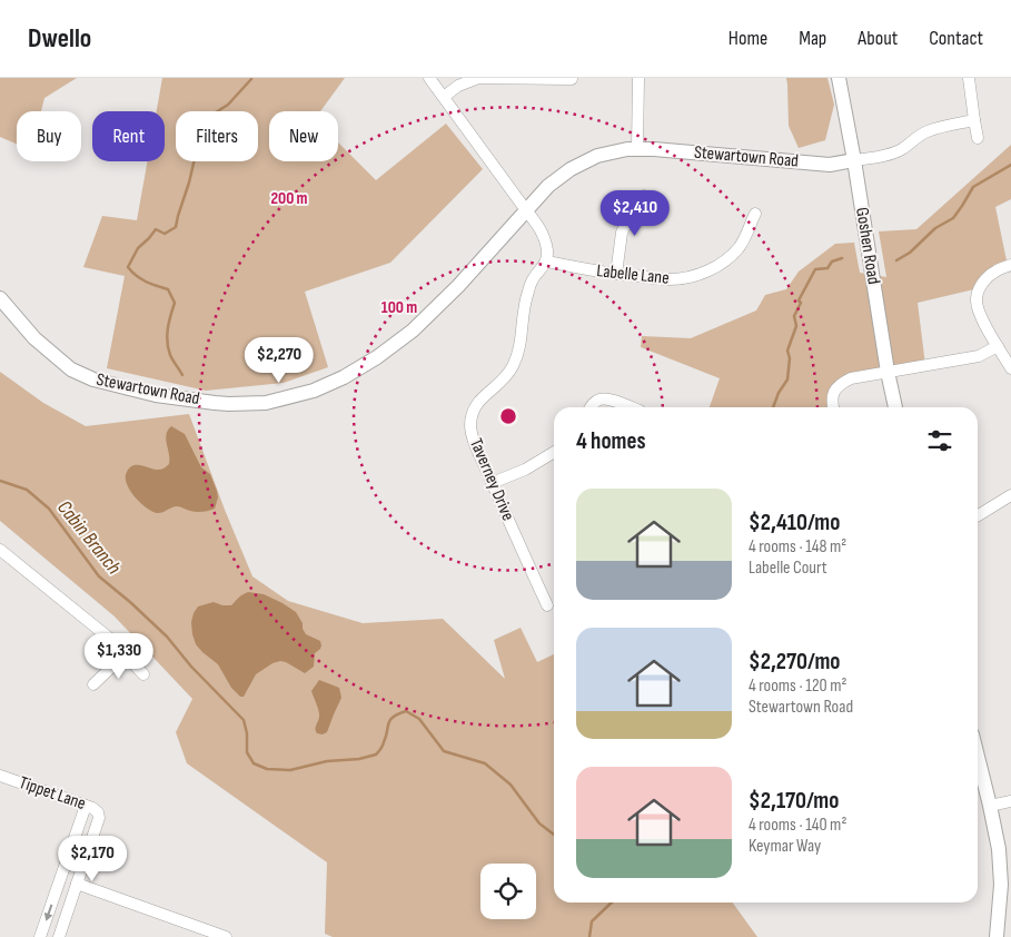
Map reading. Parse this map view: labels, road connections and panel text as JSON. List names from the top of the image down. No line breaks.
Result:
{"streets":{"street":["Stewartown Road","Goshen Road","Labelle Lane","Taverney Drive","Tippet Lane"]},"crossings":[["Stewartown Road","Goshen Road"],["Labelle Lane","Taverney Drive"]],"water":["Cabin Branch"],"page":{"header":"Dwello","nav":["Home","Map","About","Contact"],"chip":["Buy","Rent","Filters","New"],"price":["$2,410","$2,270","$1,330","$2,170"],"heading":"4 homes","list":[{"name":"$2,410/mo","note":"4 rooms · 148 m² · Labelle Court"},{"name":"$2,270/mo","note":"4 rooms · 120 m² · Stewartown Road"},{"name":"$2,170/mo","note":"4 rooms · 140 m² · Keymar Way"}]},"rings":["200 m","100 m"]}
